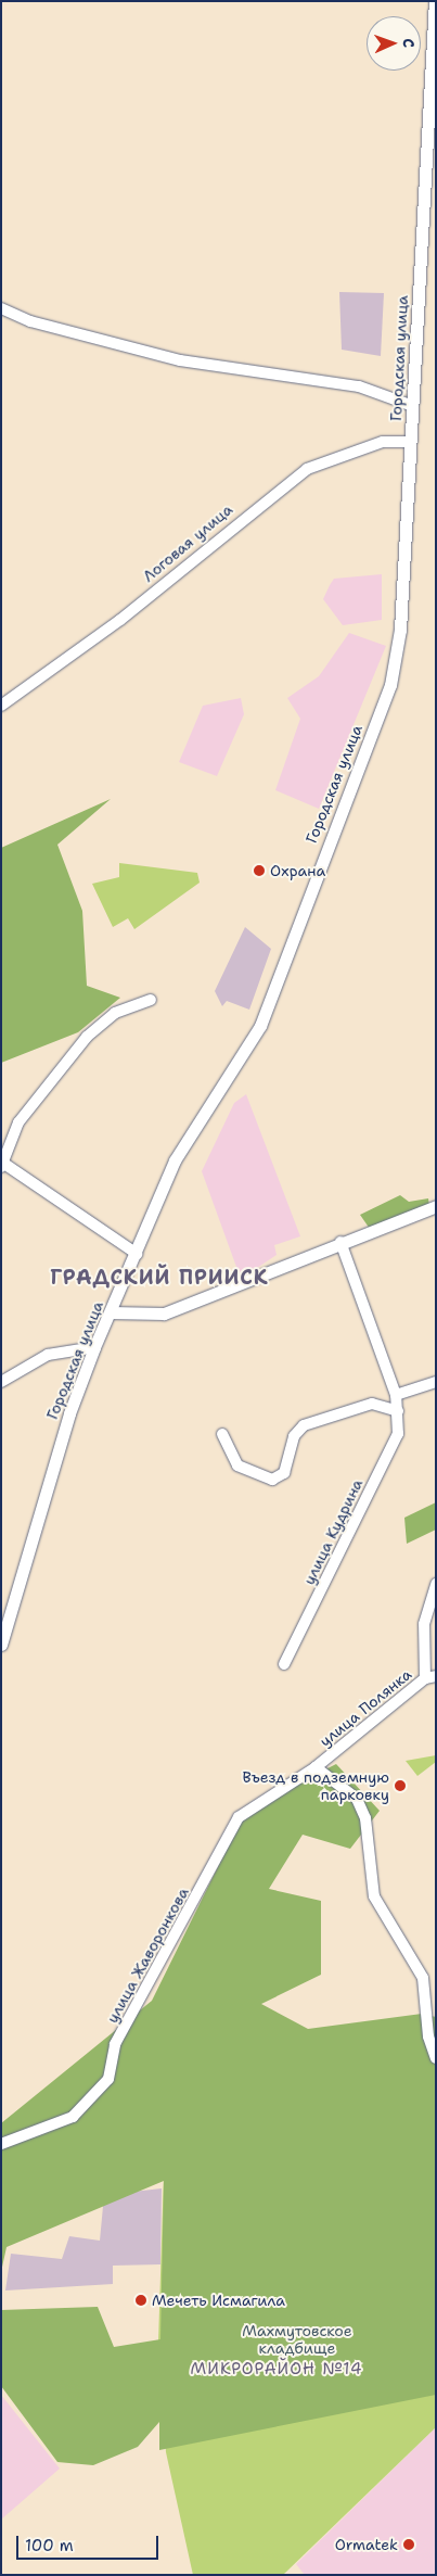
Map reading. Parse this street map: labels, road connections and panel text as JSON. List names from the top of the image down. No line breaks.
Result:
{"streets":{"street":["Городская улица","Логовая улица","улица Кудрина","улица Полянка","улица Жаворонкова"]},"crossings":[["Городская улица","Логовая улица"],["улица Полянка","улица Жаворонкова"]],"districts":["ГРАДСКИЙ ПРИИСК","МИКРОРАЙОН №14"],"parks":["Махмутовское кладбище"],"places":["Охрана","Въезд в подземную парковку","Мечеть Исмагила","Ormatek"],"scale_bar":"100 m","north":"right"}
